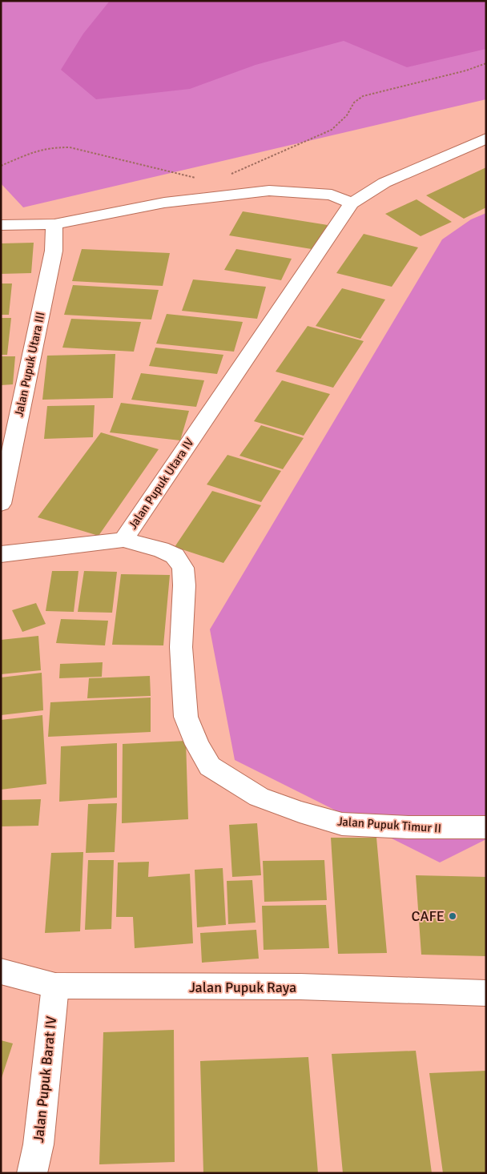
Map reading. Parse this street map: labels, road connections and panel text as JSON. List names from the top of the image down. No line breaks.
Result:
{"streets":{"street":["Jalan Pupuk Utara III","Jalan Pupuk Utara IV","Jalan Pupuk Timur II","Jalan Pupuk Raya","Jalan Pupuk Barat IV"]},"crossings":[["Jalan Pupuk Utara IV","Jalan Pupuk Timur II"],["Jalan Pupuk Raya","Jalan Pupuk Barat IV"]],"places":["CAFE"]}
